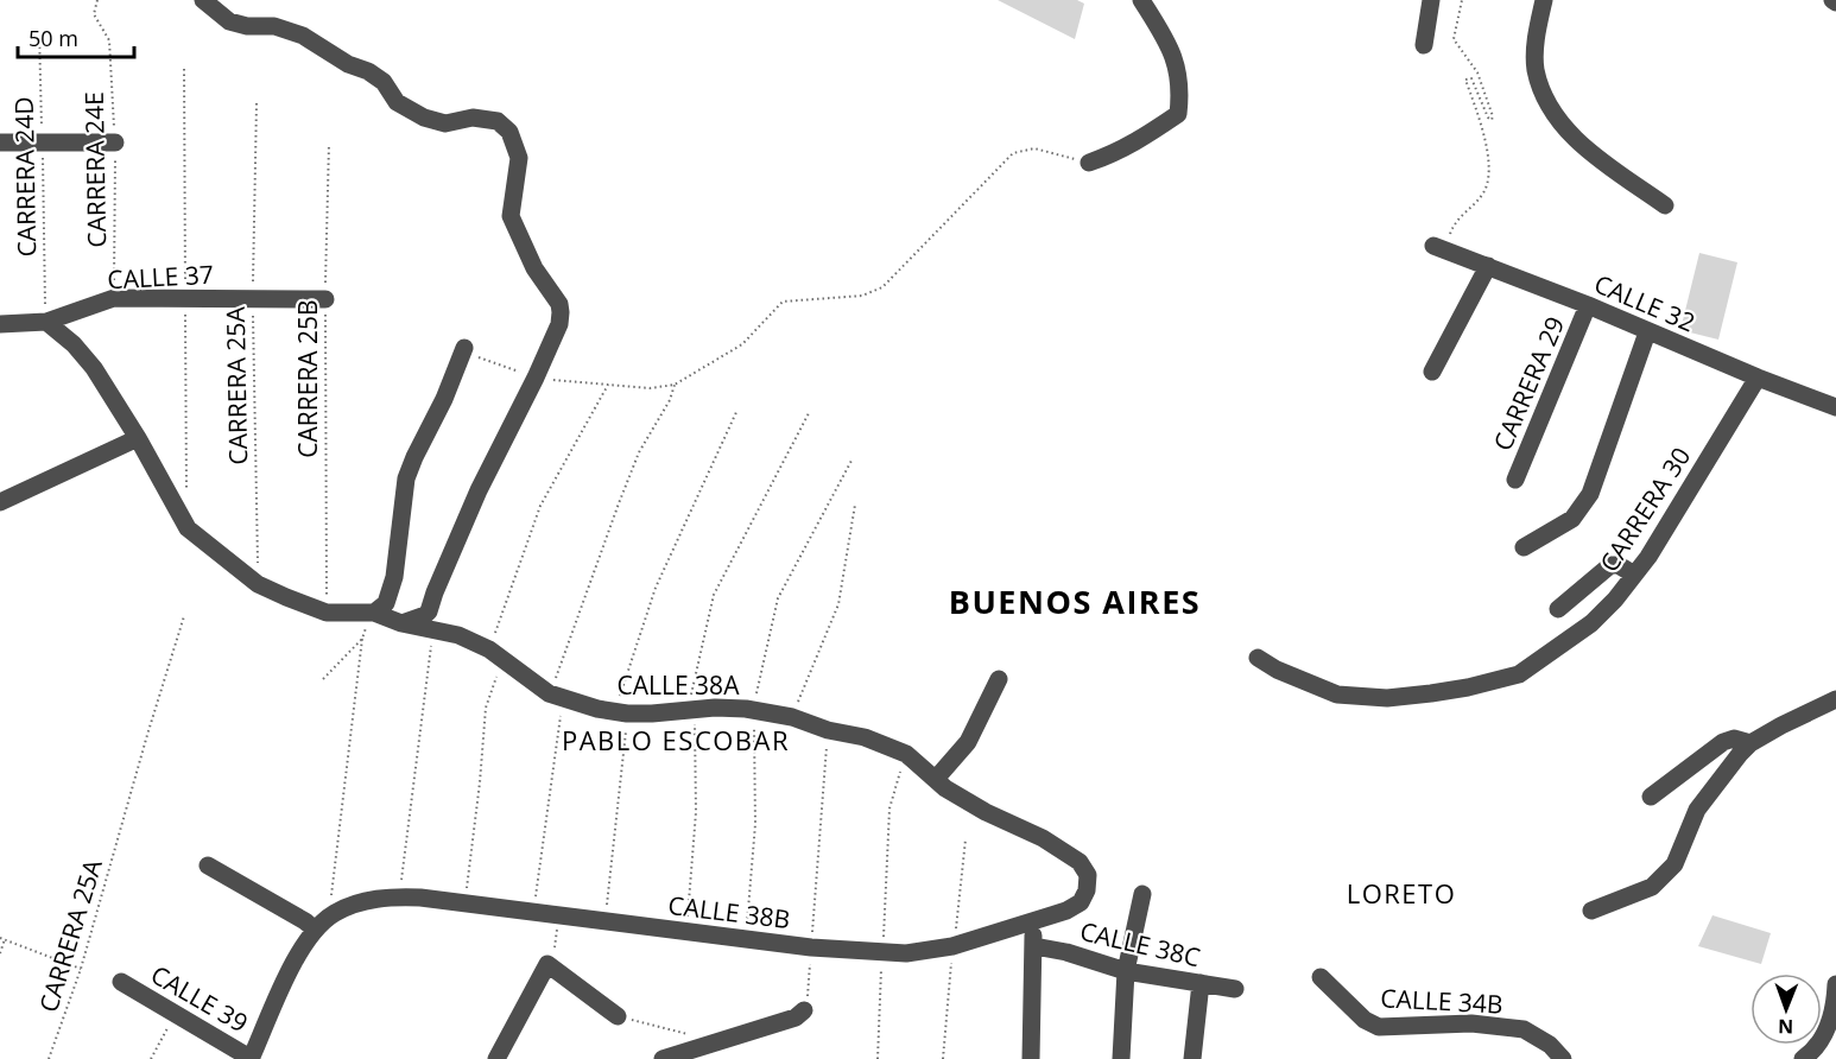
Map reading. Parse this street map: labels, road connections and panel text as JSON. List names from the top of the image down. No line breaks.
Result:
{"streets":{"street":["CALLE 37","CALLE 32","CARRERA 29","CARRERA 30","CALLE 38A","CALLE 38B","CALLE 38C","CALLE 39","CALLE 34B"],"path":["CARRERA 24E","CARRERA 24D","CARRERA 25B","CARRERA 25A"]},"crossings":[["CARRERA 24E","CALLE 37"],["CARRERA 24D","CALLE 37"],["CARRERA 24D","CALLE 38A"],["CALLE 37","CARRERA 25B"],["CALLE 37","CARRERA 25A"],["CALLE 37","CALLE 38A"],["CALLE 32","CARRERA 29"],["CALLE 32","CARRERA 30"],["CARRERA 25B","CALLE 38A"],["CARRERA 25A","CALLE 38A"],["CALLE 38A","CALLE 38B"],["CALLE 38B","CALLE 39"]],"districts":["BUENOS AIRES","PABLO ESCOBAR","LORETO"],"scale_bar":"50 m","north":"bottom"}
